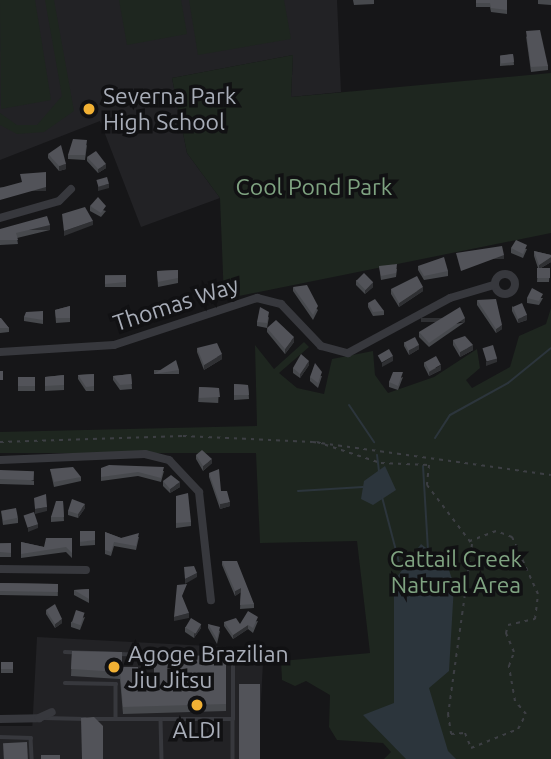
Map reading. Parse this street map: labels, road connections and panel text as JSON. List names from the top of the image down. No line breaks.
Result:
{"streets":{"street":["Thomas Way"]},"parks":["Cool Pond Park","Cattail Creek Natural Area"],"places":["Severna Park High School","Agoge Brazilian Jiu Jitsu","ALDI"]}
